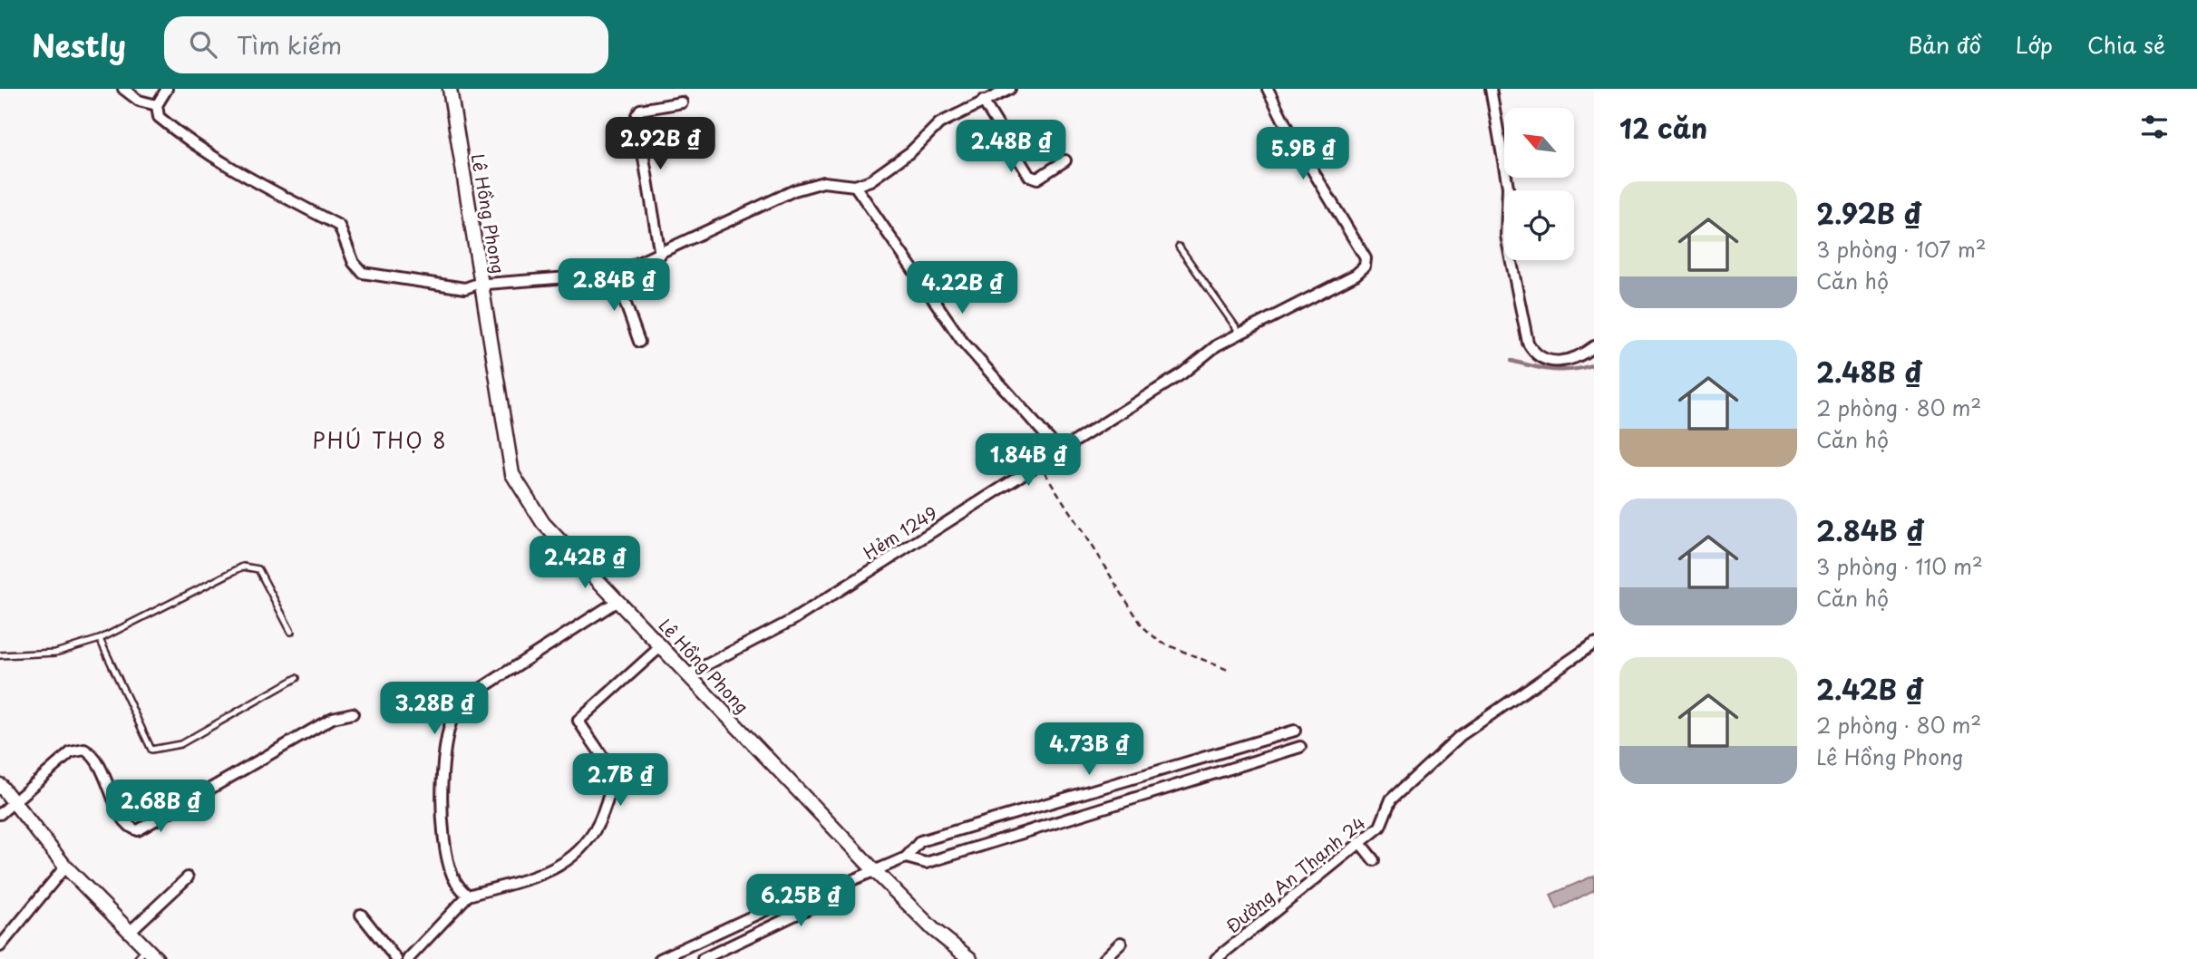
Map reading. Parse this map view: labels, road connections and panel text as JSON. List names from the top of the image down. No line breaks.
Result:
{"streets":{"street":["Lê Hồng Phong","Hẻm 1249","Đường An Thạnh 24"]},"crossings":[["Lê Hồng Phong","Hẻm 1249"]],"districts":["PHÚ THỌ 8"],"north":"top left","page":{"header":"Nestly","search":"Tìm kiếm","nav":["Bản đồ","Lớp","Chia sẻ"],"heading":"12 căn","price":["2.92B ₫","2.48B ₫","5.9B ₫","2.84B ₫","4.22B ₫","1.84B ₫","2.42B ₫","3.28B ₫","4.73B ₫","2.7B ₫","2.68B ₫","6.25B ₫"],"list":[{"name":"2.92B ₫","note":"3 phòng · 107 m² · Căn hộ"},{"name":"2.48B ₫","note":"2 phòng · 80 m² · Căn hộ"},{"name":"2.84B ₫","note":"3 phòng · 110 m² · Căn hộ"},{"name":"2.42B ₫","note":"2 phòng · 80 m² · Lê Hồng Phong"}]}}
